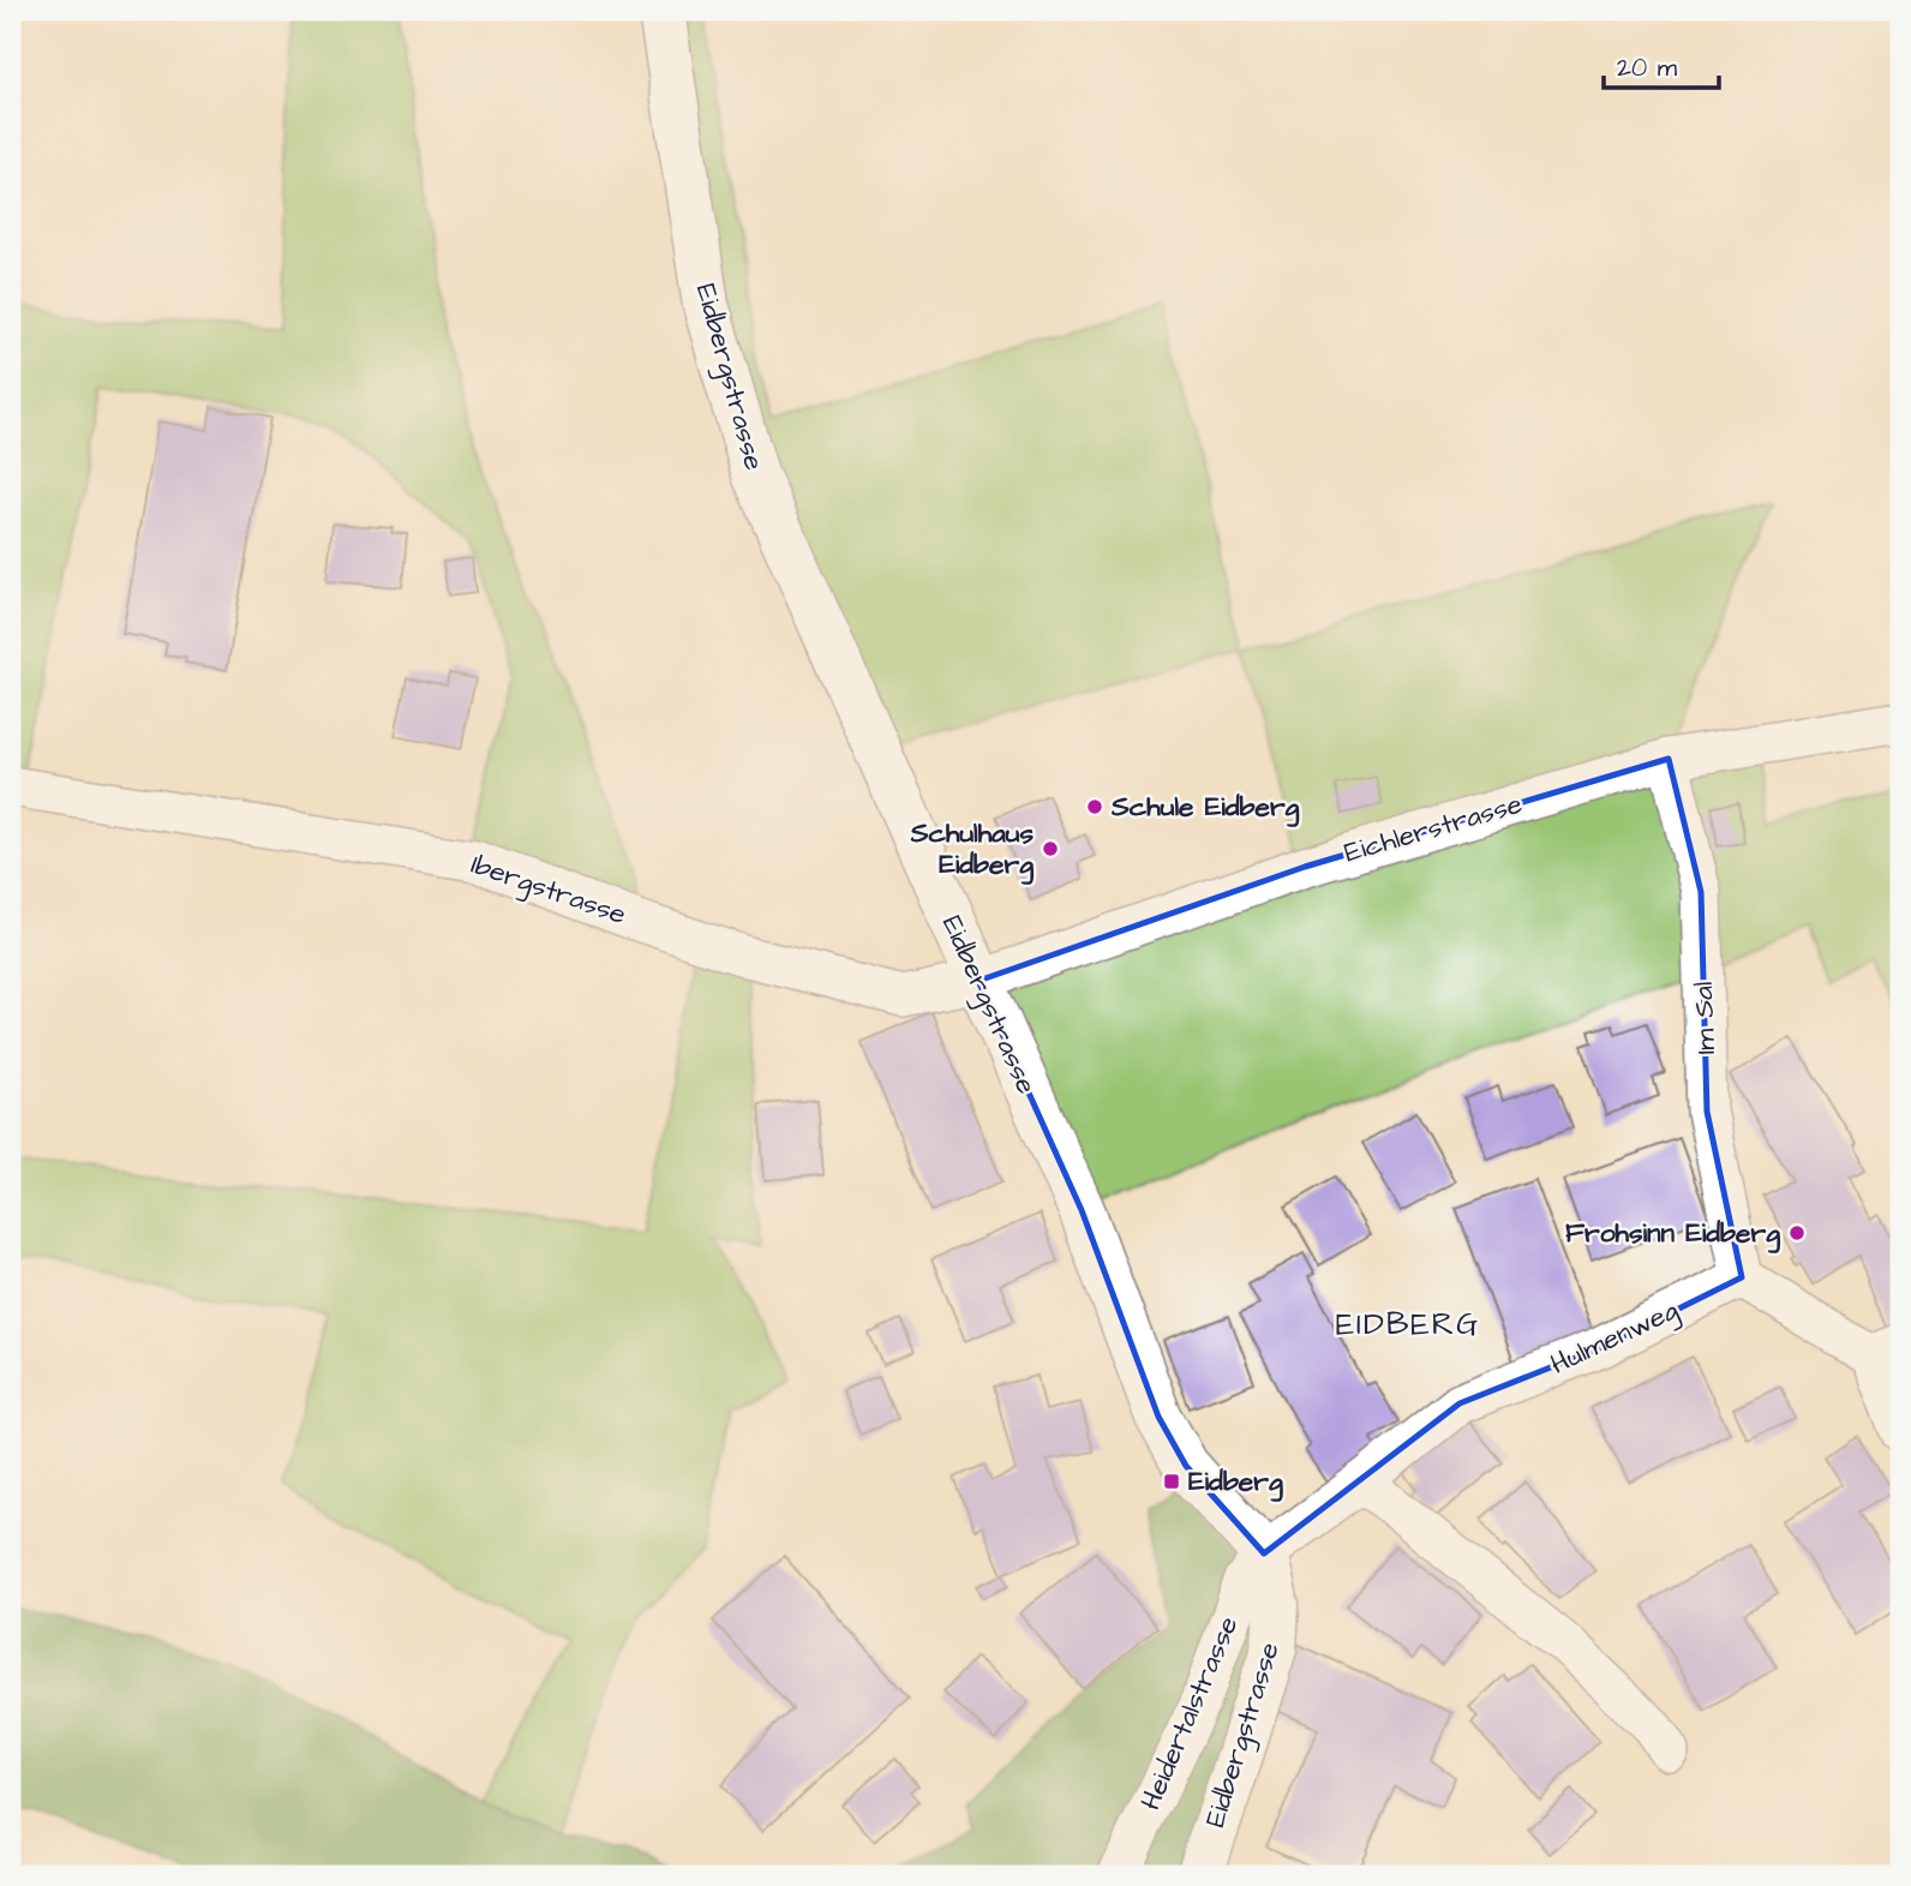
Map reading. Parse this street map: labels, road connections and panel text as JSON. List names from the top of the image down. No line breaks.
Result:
{"streets":{"street":["Eidbergstrasse","Eichlerstrasse","Ibergstrasse","Im Sal","Hulmenweg","Heidertalstrasse"]},"crossings":[["Eidbergstrasse","Eichlerstrasse"],["Eidbergstrasse","Ibergstrasse"],["Eidbergstrasse","Hulmenweg"],["Eidbergstrasse","Heidertalstrasse"],["Eichlerstrasse","Ibergstrasse"],["Eichlerstrasse","Im Sal"],["Im Sal","Hulmenweg"],["Hulmenweg","Heidertalstrasse"]],"districts":["EIDBERG"],"places":{"other":["Schule Eidberg","Schulhaus Eidberg","Frohsinn Eidberg"],"transit":["Eidberg"]},"scale_bar":"20 m"}
